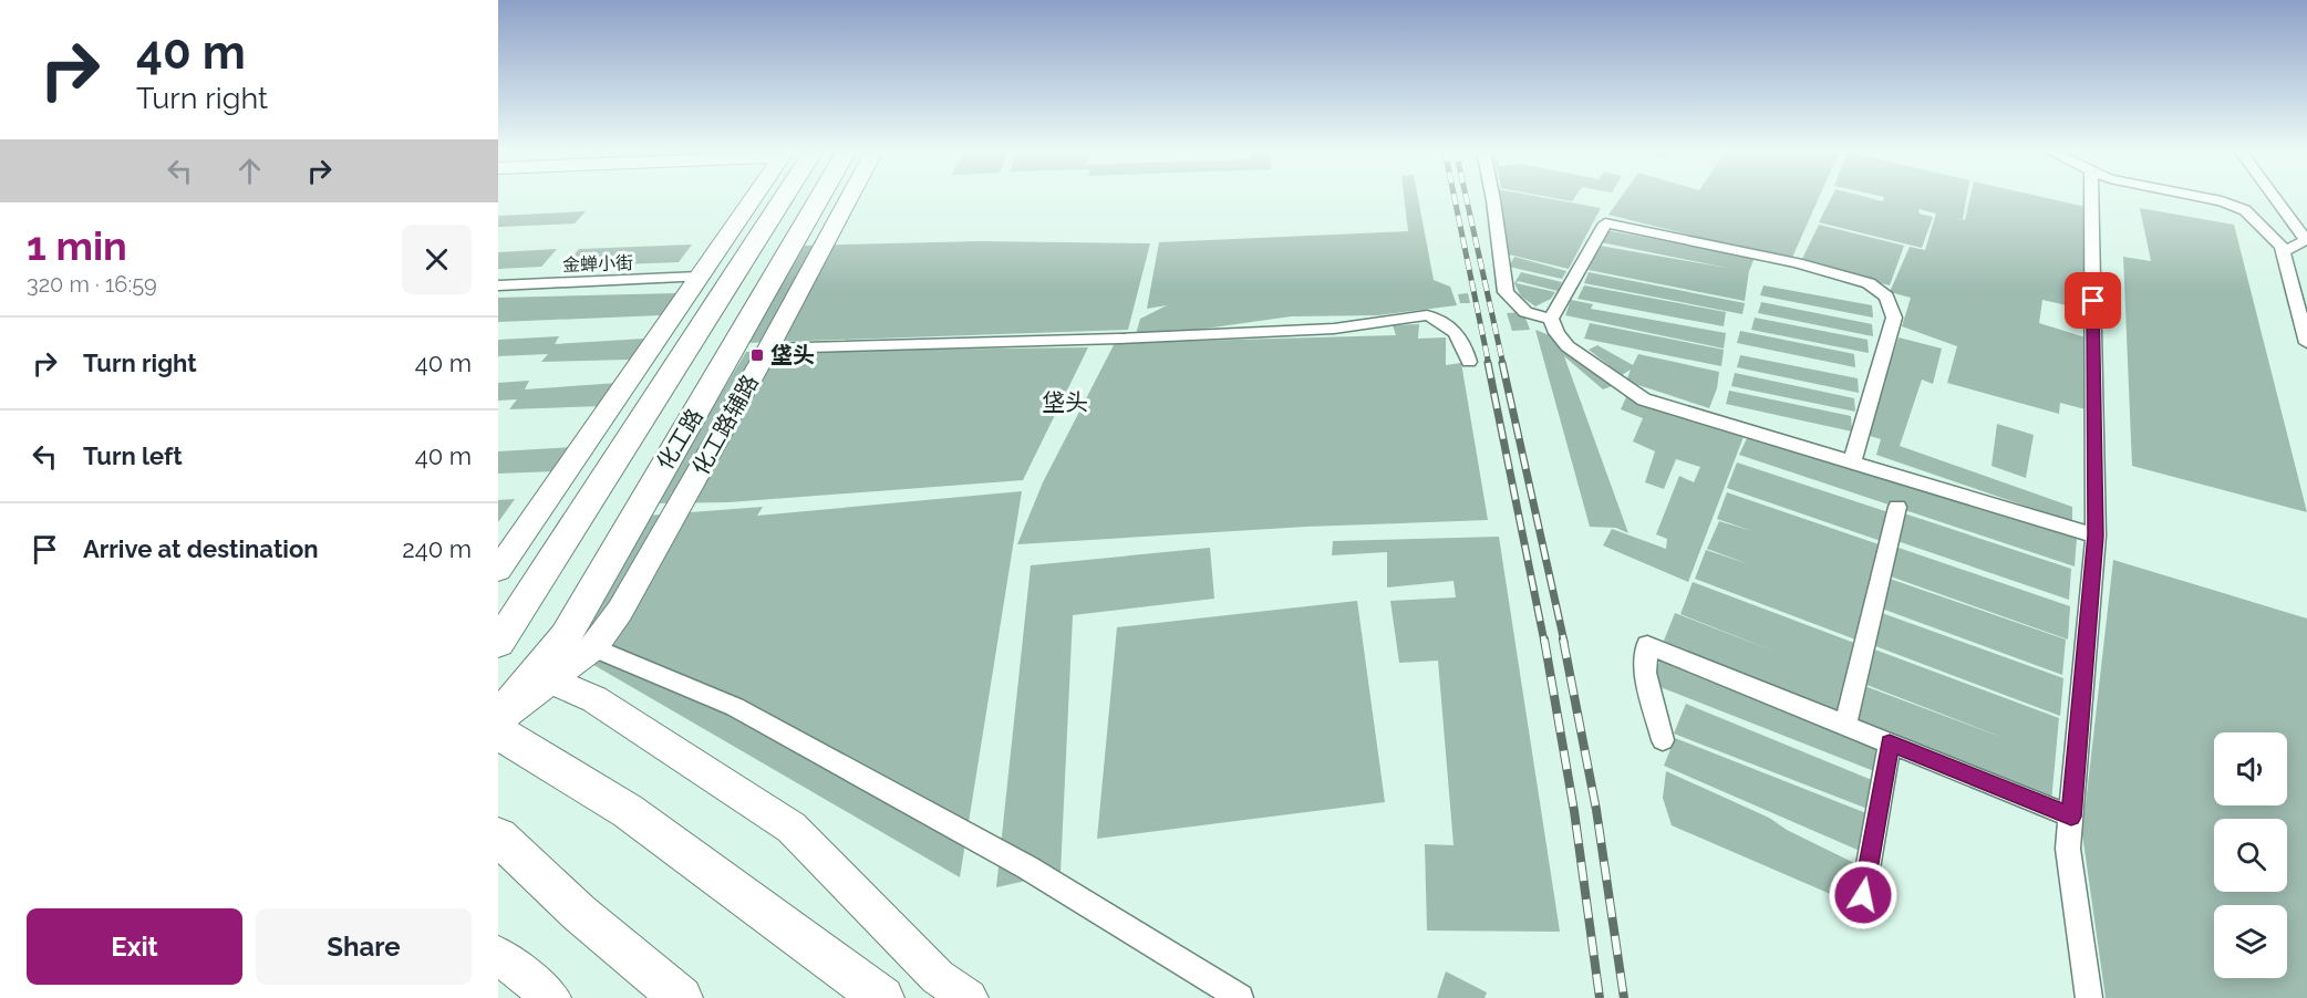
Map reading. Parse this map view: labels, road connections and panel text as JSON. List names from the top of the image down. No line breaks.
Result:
{"streets":{"main road":["化工路"],"street":["金蝉小街","化工路辅路"]},"crossings":[["化工路辅路","化工路"]],"districts":["垡头"],"places":{"transit":["垡头"]},"page":{"turn":["40 m","Turn right"],"heading":["1 min","320 m · 16:59"],"list":[{"name":"Turn right","value":"40 m"},{"name":"Turn left","value":"40 m"},{"name":"Arrive at destination","value":"240 m"}],"buttons":["Exit","Share"]}}
